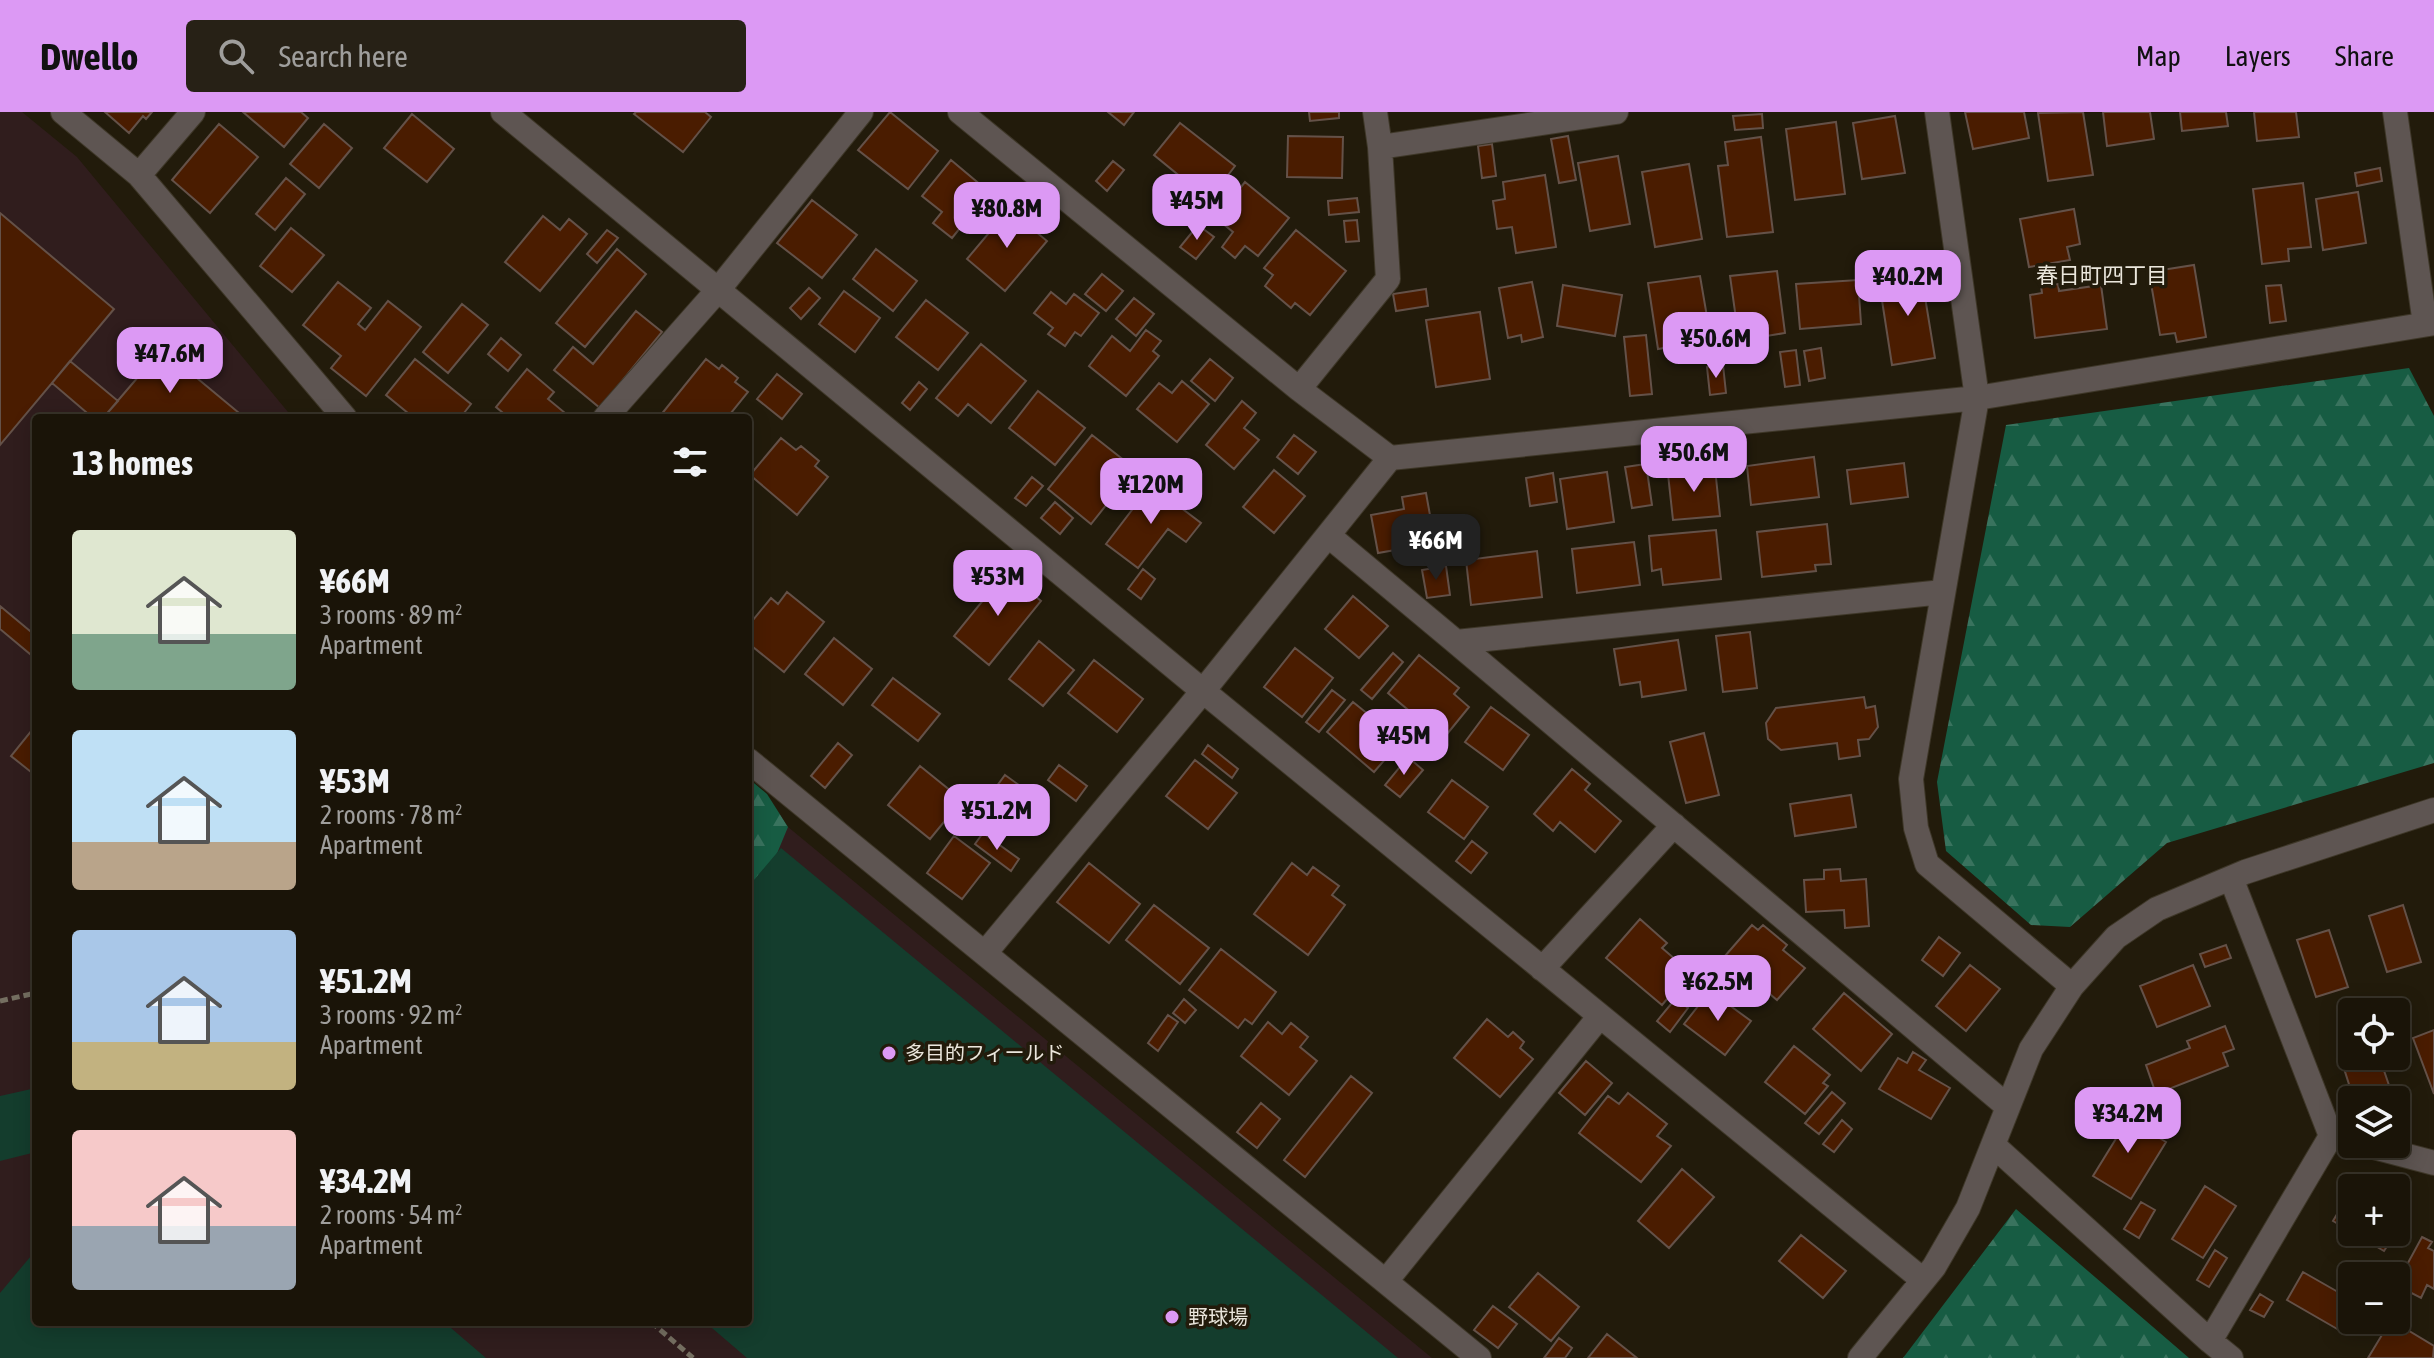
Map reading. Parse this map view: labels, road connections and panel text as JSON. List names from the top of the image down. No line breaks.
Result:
{"districts":["春日町四丁目"],"places":["多目的フィールド","野球場"],"page":{"header":"Dwello","search":"Search here","nav":["Map","Layers","Share"],"price":["¥45M","¥80.8M","¥40.2M","¥50.6M","¥47.6M","¥50.6M","¥120M","¥66M","¥53M","¥45M","¥51.2M","¥62.5M","¥34.2M"],"heading":"13 homes","list":[{"name":"¥66M","note":"3 rooms · 89 m² · Apartment"},{"name":"¥53M","note":"2 rooms · 78 m² · Apartment"},{"name":"¥51.2M","note":"3 rooms · 92 m² · Apartment"},{"name":"¥34.2M","note":"2 rooms · 54 m² · Apartment"}],"map_buttons":["+","−"]}}
